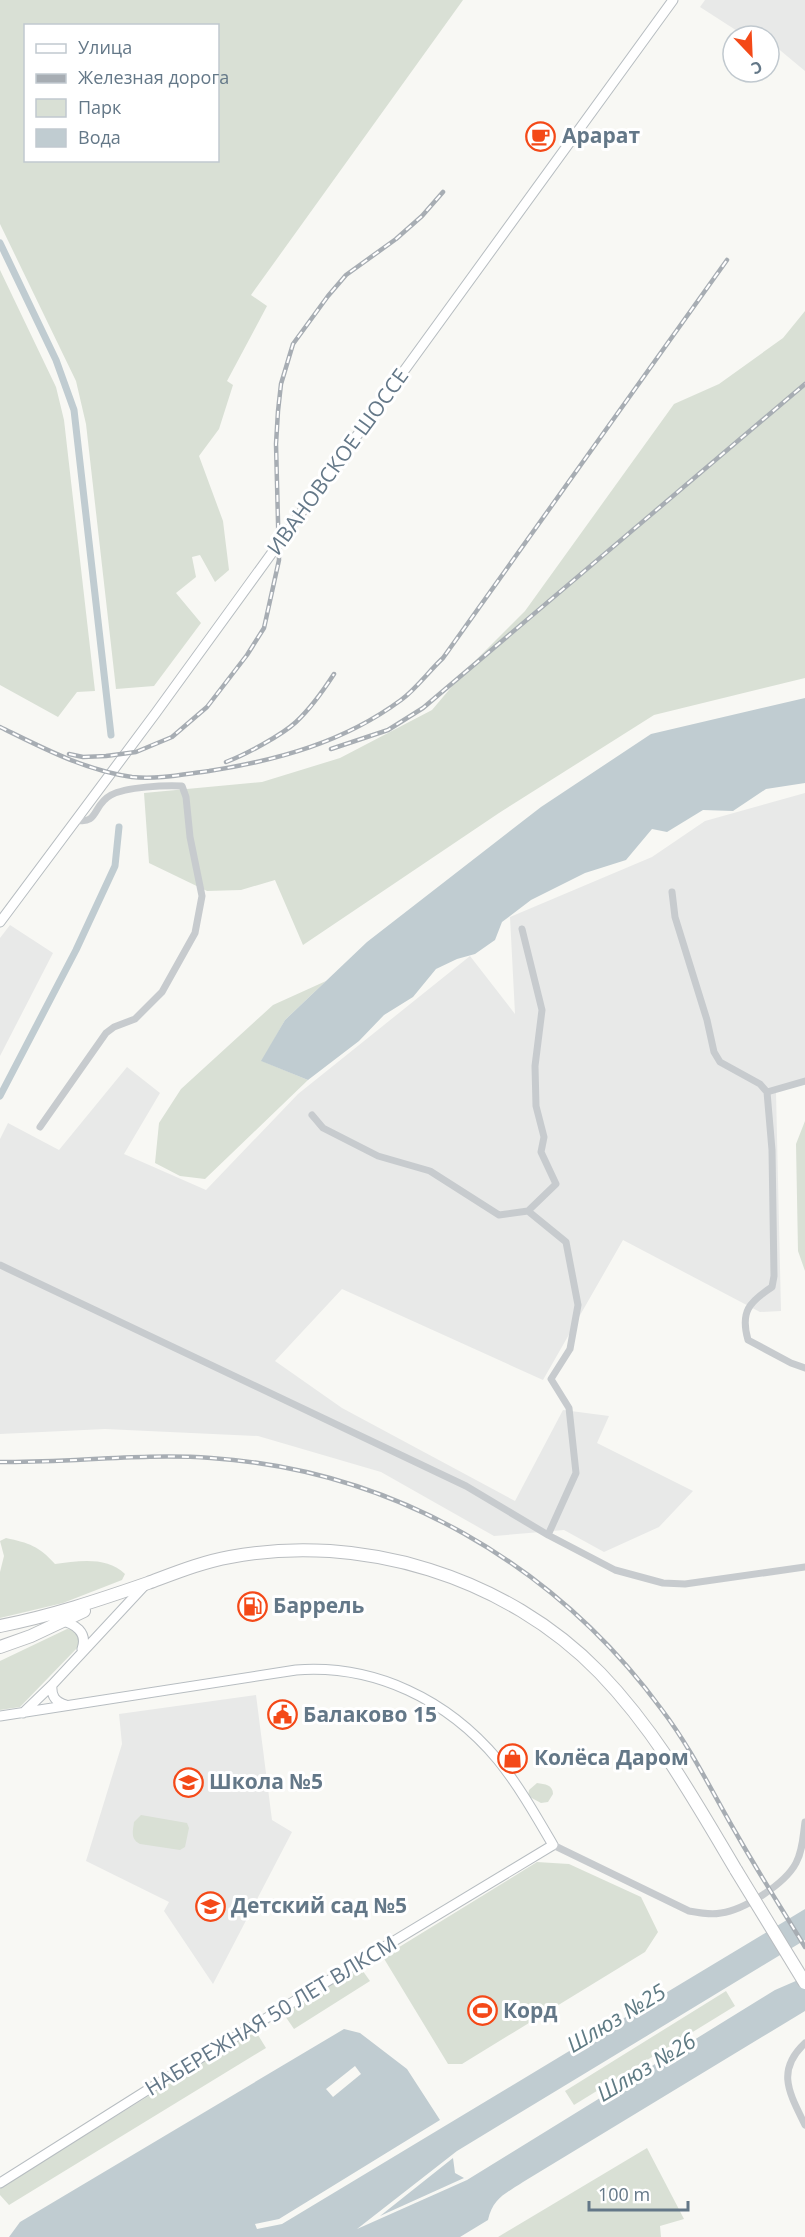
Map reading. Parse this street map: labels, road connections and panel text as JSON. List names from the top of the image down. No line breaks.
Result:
{"streets":{"street":["ИВАНОВСКОЕ ШОССЕ","НАБЕРЕЖНАЯ 50 ЛЕТ ВЛКСМ"]},"water":["Шлюз №25","Шлюз №26"],"places":{"cafe":["Арарат"],"fuel station":["Баррель"],"public building":["Балаково 15"],"shop":["Колёса Даром"],"school or university":["Школа №5","Детский сад №5"],"sports":["Корд"]},"legend":["Улица","Железная дорога","Парк","Вода"],"scale_bar":"100 m","north":"bottom right"}
